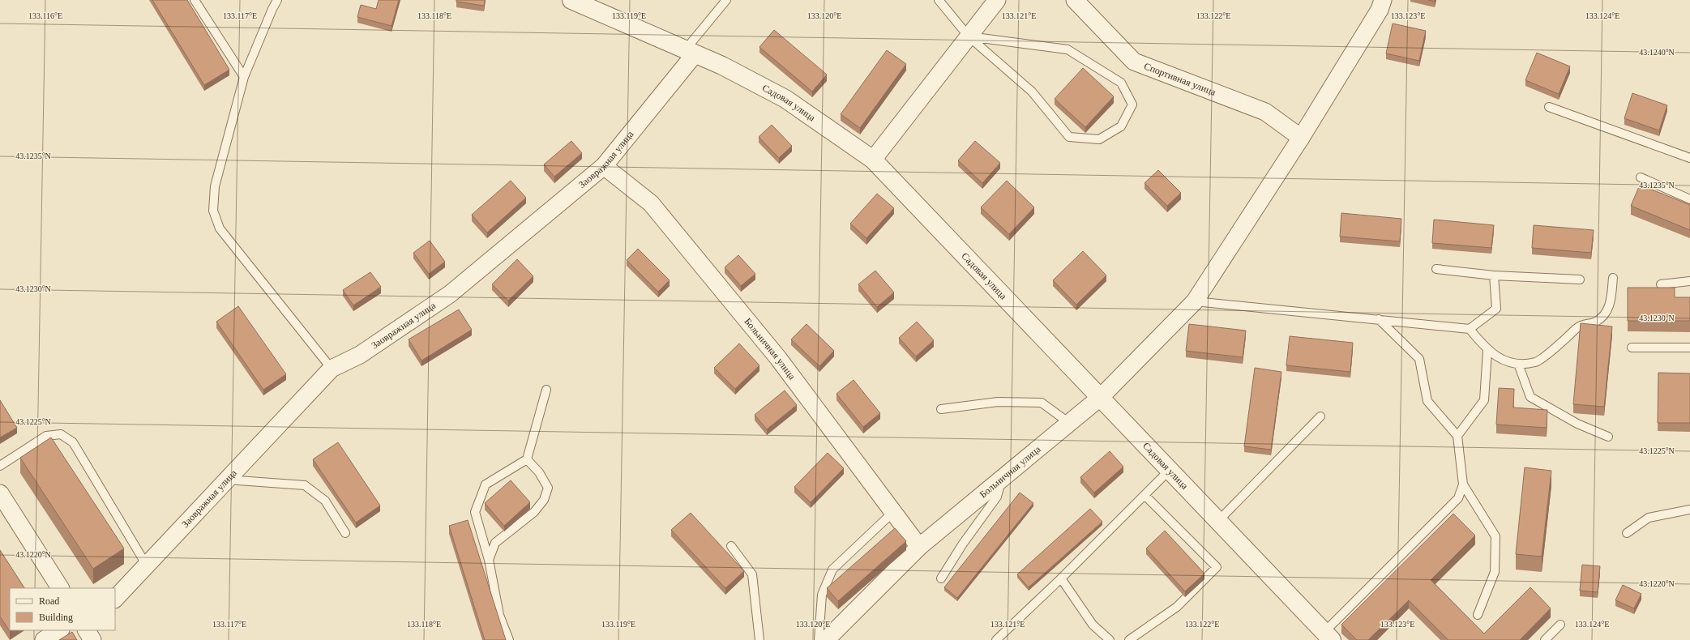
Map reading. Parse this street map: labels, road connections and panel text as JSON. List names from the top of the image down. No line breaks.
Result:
{"streets":{"street":["Спортивная улица","Садовая улица","Заовражная улица","Больничная улица"]},"crossings":[["Спортивная улица","Больничная улица"],["Садовая улица","Заовражная улица"],["Садовая улица","Больничная улица"],["Заовражная улица","Больничная улица"]],"legend":["Road","Building"],"coordinates":["133.116°E","133.117°E","133.118°E","133.119°E","133.120°E","133.121°E","133.122°E","133.123°E","133.124°E","43.1240°N","43.1235°N","43.1230°N","43.1225°N","43.1220°N"]}
